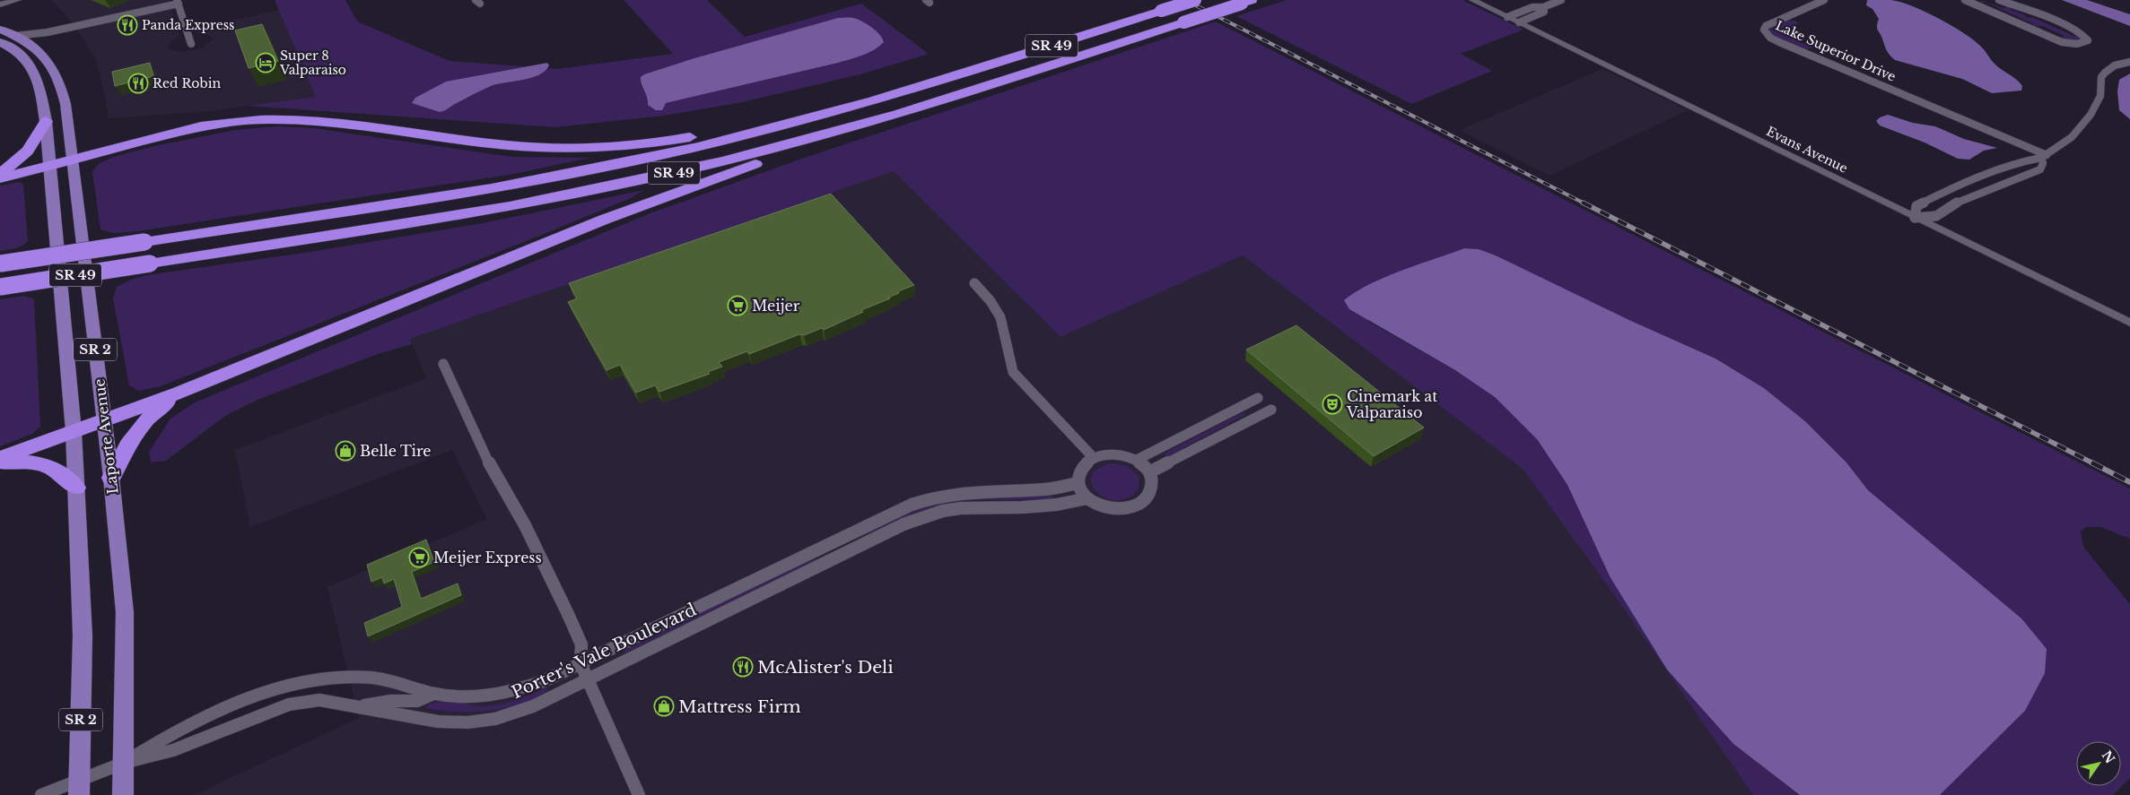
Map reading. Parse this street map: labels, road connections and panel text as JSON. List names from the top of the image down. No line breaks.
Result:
{"streets":{"highway":["SR 49"],"main road":["SR 2","Laporte Avenue"],"street":["Lake Superior Drive","Evans Avenue","Porter's Vale Boulevard"]},"crossings":[["Laporte Avenue","Porter's Vale Boulevard"]],"places":{"restaurant":["Panda Express","Red Robin","McAlister's Deli"],"hotel":["Super 8 Valparaiso"],"supermarket":["Meijer","Meijer Express"],"theatre":["Cinemark at Valparaiso"],"shop":["Belle Tire","Mattress Firm"]},"north":"top right"}
